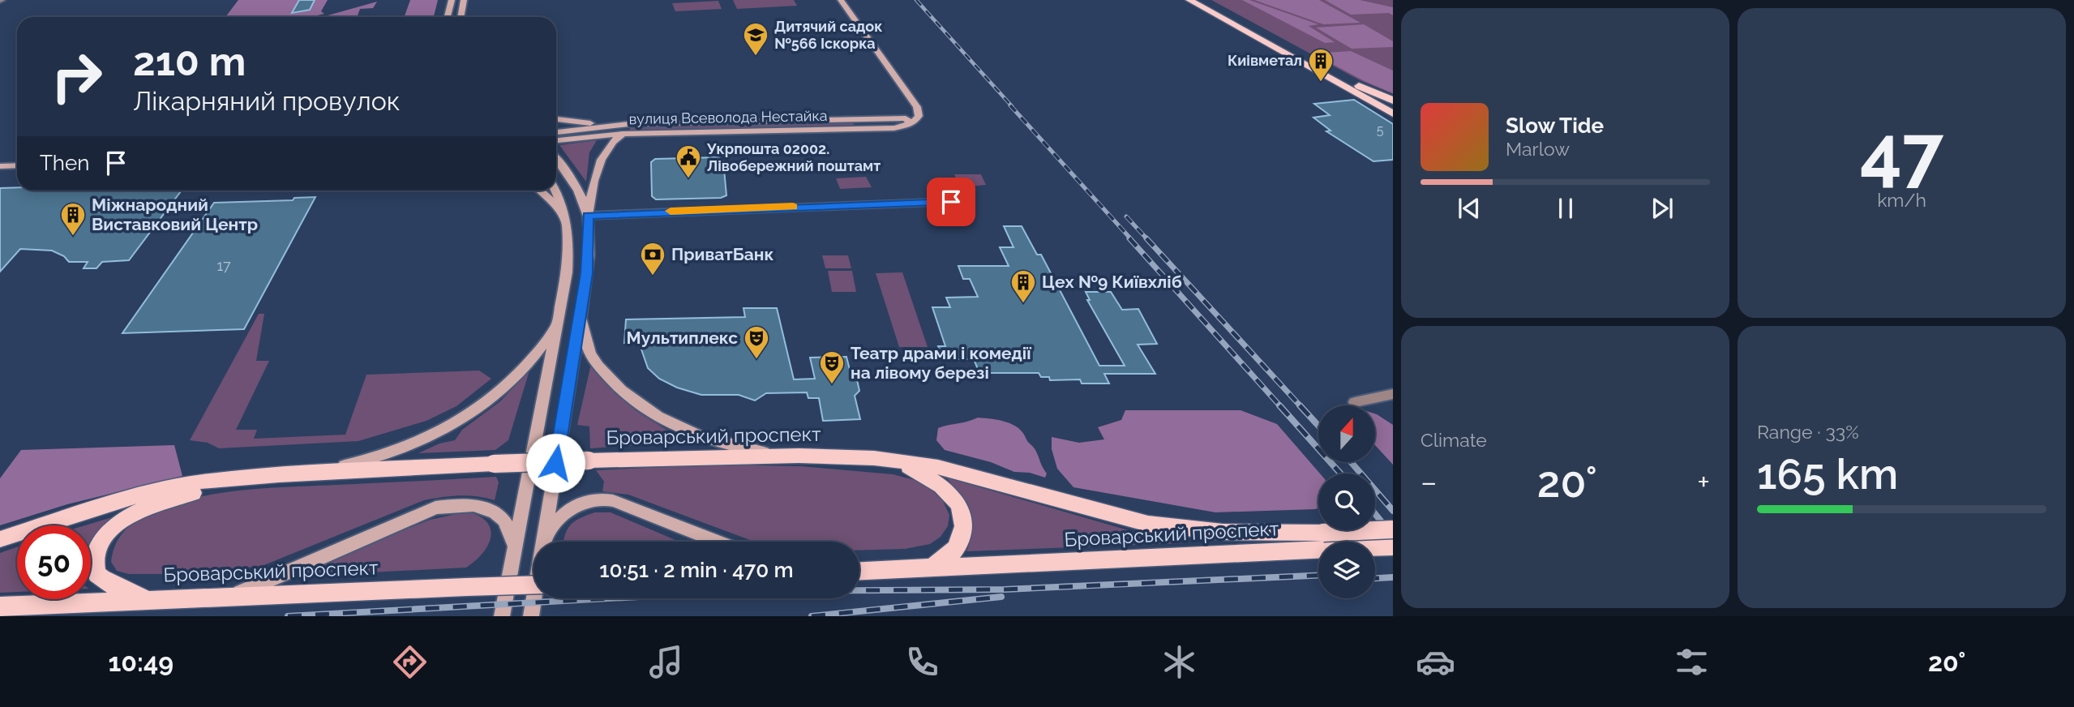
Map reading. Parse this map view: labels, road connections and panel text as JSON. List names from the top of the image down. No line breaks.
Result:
{"streets":{"main road":["вулиця Всеволода Нестайка","Броварський проспект"]},"places":{"school or university":["Дитячий садок №566 Іскорка"],"building":["Киівметал","Міжнародний Виставковий Центр","Цех №9 Київхліб"],"public building":["Укрпошта 02002. Лівобережний поштамт"],"bank":["ПриватБанк"],"theatre":["Мультиплекс","Театр драми і комедії на лівому березі"]},"house_numbers":["5","17"],"north":"top","page":{"tile":[["47","km/h"],"Climate",["Range · 33%","165 km"]],"turn":["210 m","Лікарняний провулок"],"song":["Slow Tide","Marlow"],"then":"Then","heat":["−","20°","+"],"limit":"50","trip":"10:51 · 2 min · 470 m","tabs":["10:49","20°"]}}
